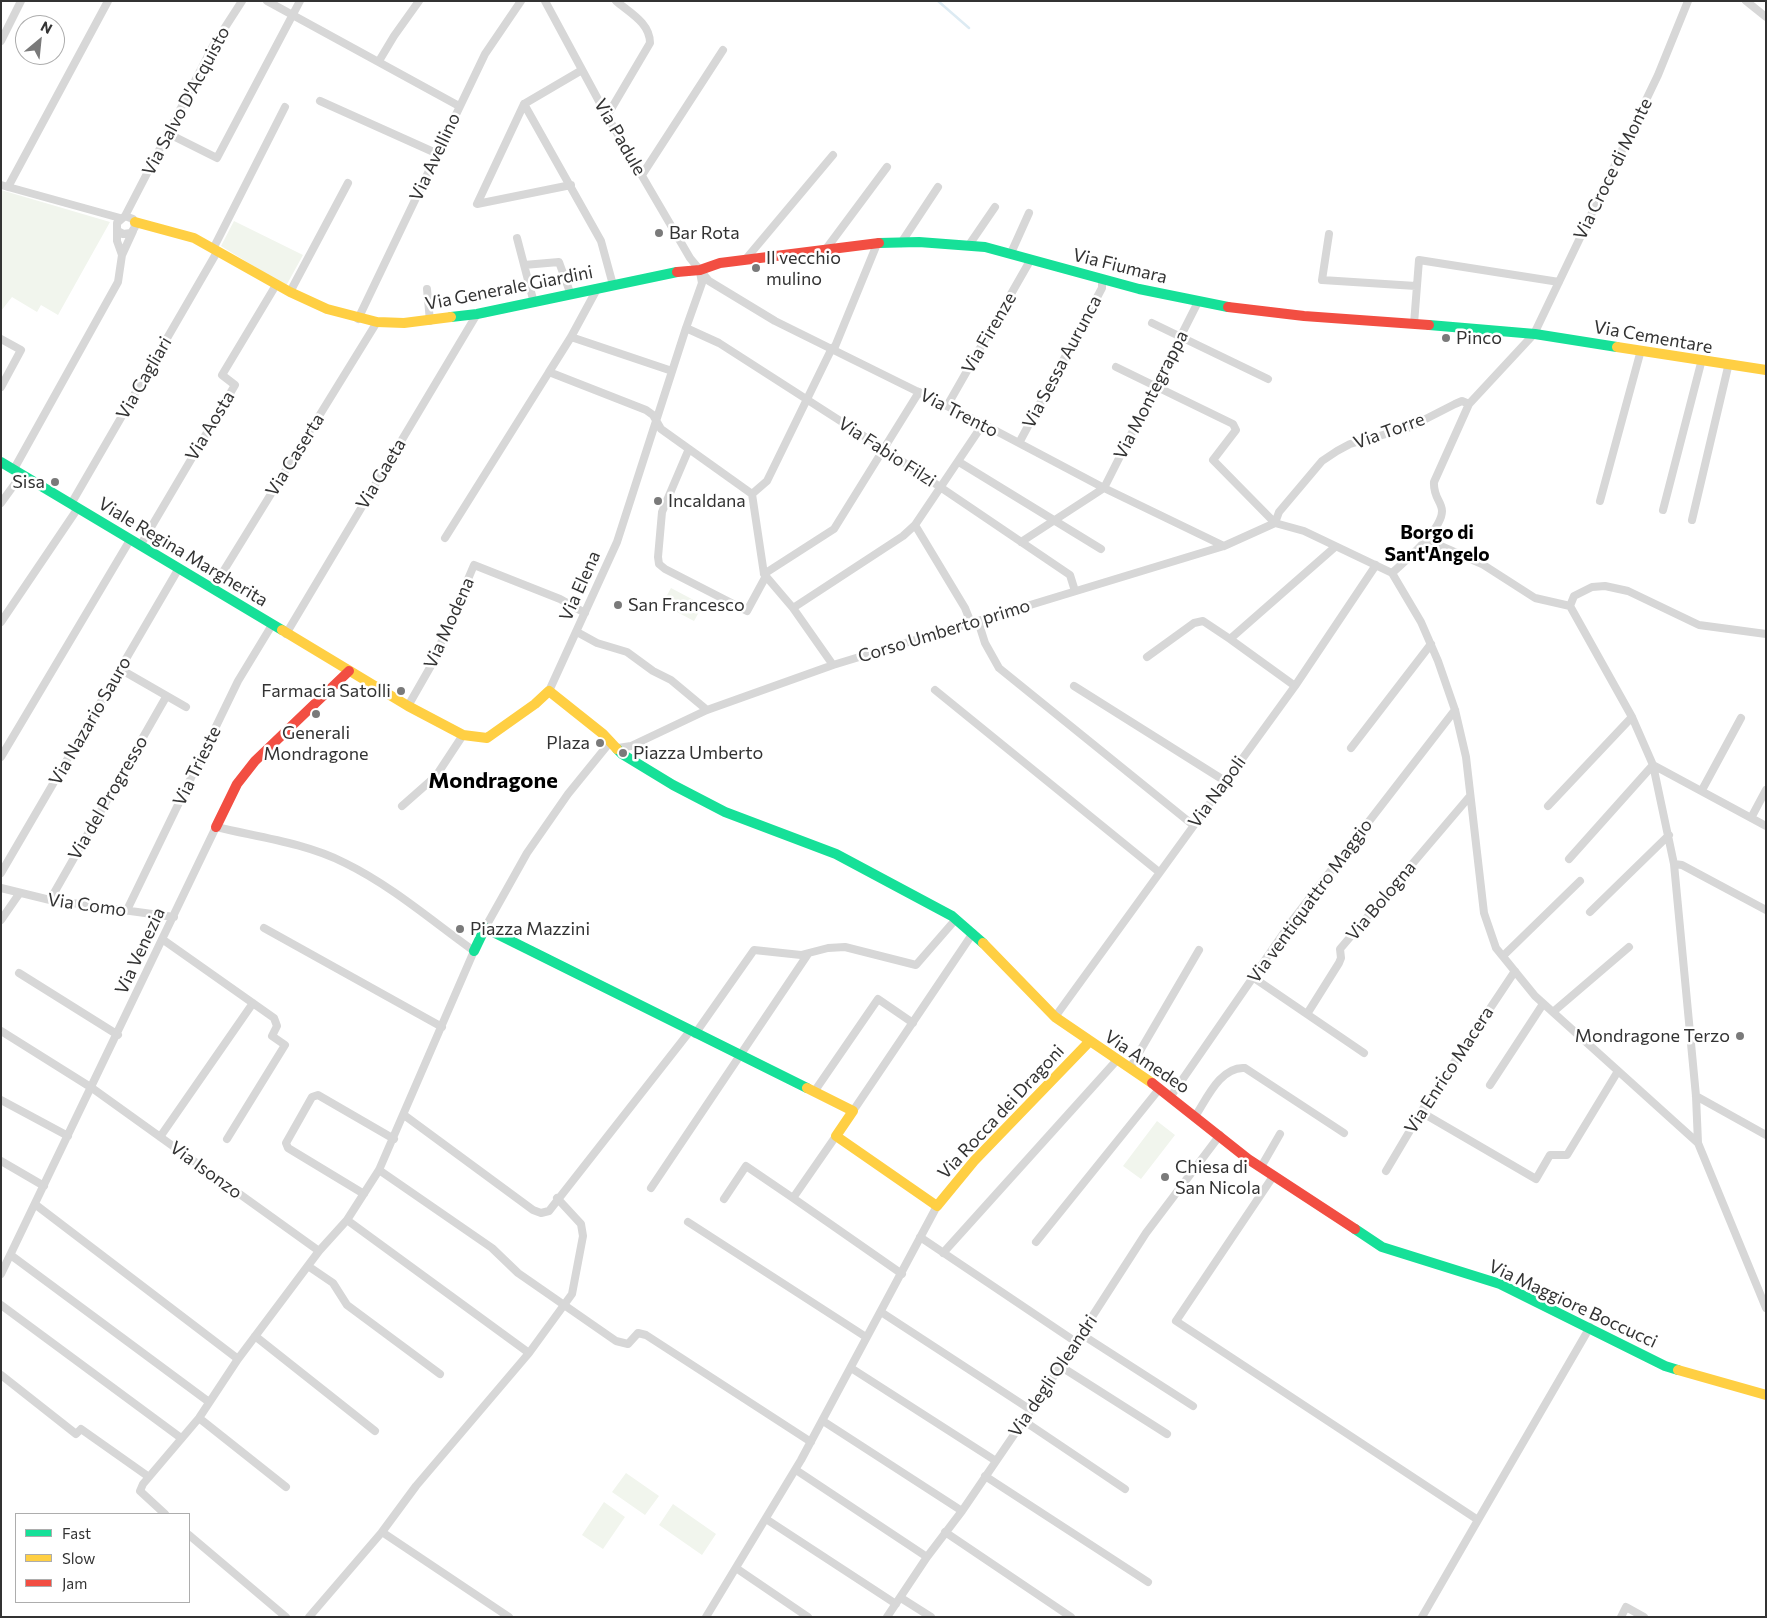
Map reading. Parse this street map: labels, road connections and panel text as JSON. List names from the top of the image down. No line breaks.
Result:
{"streets":{"street":["Via Salvo D'Acquisto","Via Padule","Via Avellino","Via Croce di Monte","Via Fiumara","Via Generale Giardini","Via Firenze","Via Cementare","Via Sessa Aurunca","Via Cagliari","Via Montegrappa","Via Trento","Via Aosta","Via Torre","Via Fabio Filzi","Via Caserta","Via Gaeta","Viale Regina Margherita","Via Elena","Via Modena","Corso Umberto primo","Via Nazario Sauro","Via Trieste","Via Napoli","Via del Progresso","Via ventiquattro Maggio","Via Bologna","Via Como","Via Venezia","Via Amedeo","Via Enrico Macera","Via Rocca dei Dragoni","Via Isonzo","Via Maggiore Boccucci","Via degli Oleandri"]},"crossings":[["Via Salvo D'Acquisto","Via Generale Giardini"],["Via Padule","Via Fiumara"],["Via Padule","Via Generale Giardini"],["Via Padule","Via Trento"],["Via Padule","Via Elena"],["Via Avellino","Via Generale Giardini"],["Via Croce di Monte","Via Fiumara"],["Via Croce di Monte","Via Cementare"],["Via Fiumara","Via Generale Giardini"],["Via Fiumara","Via Firenze"],["Via Fiumara","Via Cementare"],["Via Fiumara","Via Sessa Aurunca"],["Via Fiumara","Via Montegrappa"],["Via Fiumara","Via Trento"],["Via Fiumara","Via Elena"],["Via Generale Giardini","Via Cagliari"],["Via Generale Giardini","Via Trento"],["Via Generale Giardini","Via Aosta"],["Via Generale Giardini","Via Caserta"],["Via Generale Giardini","Via Gaeta"],["Via Generale Giardini","Via Elena"],["Via Firenze","Via Trento"],["Via Sessa Aurunca","Via Trento"],["Via Cagliari","Viale Regina Margherita"],["Via Montegrappa","Via Trento"],["Via Trento","Via Elena"],["Via Trento","Corso Umberto primo"],["Via Aosta","Viale Regina Margherita"],["Via Torre","Corso Umberto primo"],["Via Fabio Filzi","Via Elena"],["Via Fabio Filzi","Corso Umberto primo"],["Via Caserta","Viale Regina Margherita"],["Via Gaeta","Viale Regina Margherita"],["Viale Regina Margherita","Via Elena"],["Viale Regina Margherita","Via Nazario Sauro"],["Viale Regina Margherita","Via Trieste"],["Viale Regina Margherita","Via Venezia"],["Via Elena","Via Modena"],["Via Elena","Via Venezia"],["Via Elena","Via Amedeo"],["Corso Umberto primo","Via Amedeo"],["Via Trieste","Via Como"],["Via Napoli","Via Amedeo"],["Via del Progresso","Via Como"],["Via ventiquattro Maggio","Via Amedeo"],["Via Como","Via Venezia"],["Via Venezia","Via Isonzo"],["Via Amedeo","Via Rocca dei Dragoni"],["Via Amedeo","Via Maggiore Boccucci"],["Via Amedeo","Via degli Oleandri"],["Via Maggiore Boccucci","Via degli Oleandri"]],"districts":["Borgo di Sant'Angelo","Mondragone"],"places":["Bar Rota","Il vecchio mulino","Pinco","Sisa","Incaldana","San Francesco","Farmacia Satolli","Generali Mondragone","Plaza","Piazza Umberto","Piazza Mazzini","Mondragone Terzo","Chiesa di San Nicola"],"legend":["Fast","Slow","Jam"],"north":"top right"}
